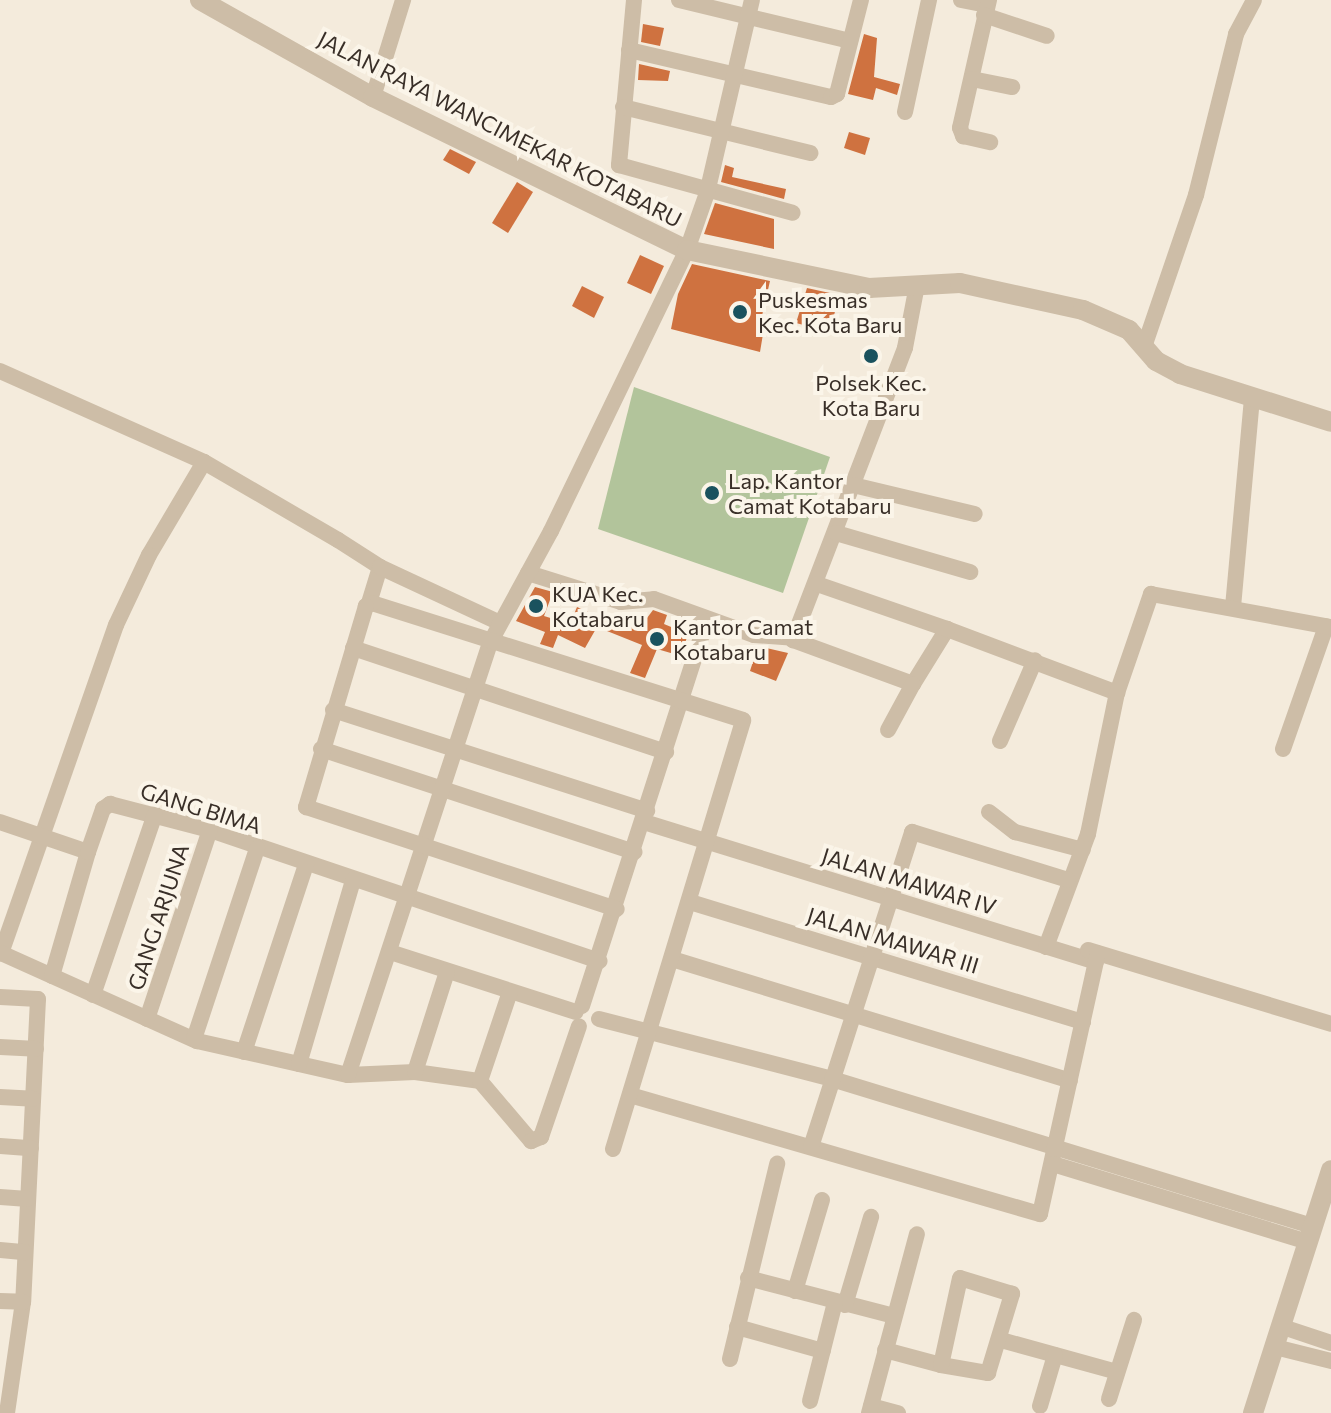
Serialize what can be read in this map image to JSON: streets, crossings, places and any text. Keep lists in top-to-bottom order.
{
  "streets": {
    "street": [
      "JALAN RAYA WANCIMEKAR KOTABARU",
      "GANG BIMA",
      "JALAN MAWAR IV",
      "GANG ARJUNA",
      "JALAN MAWAR III"
    ]
  },
  "crossings": [
    ["GANG BIMA", "GANG ARJUNA"]
  ],
  "places": [
    "Puskesmas Kec. Kota Baru",
    "Polsek Kec. Kota Baru",
    "Lap. Kantor Camat Kotabaru",
    "KUA Kec. Kotabaru",
    "Kantor Camat Kotabaru"
  ]
}
